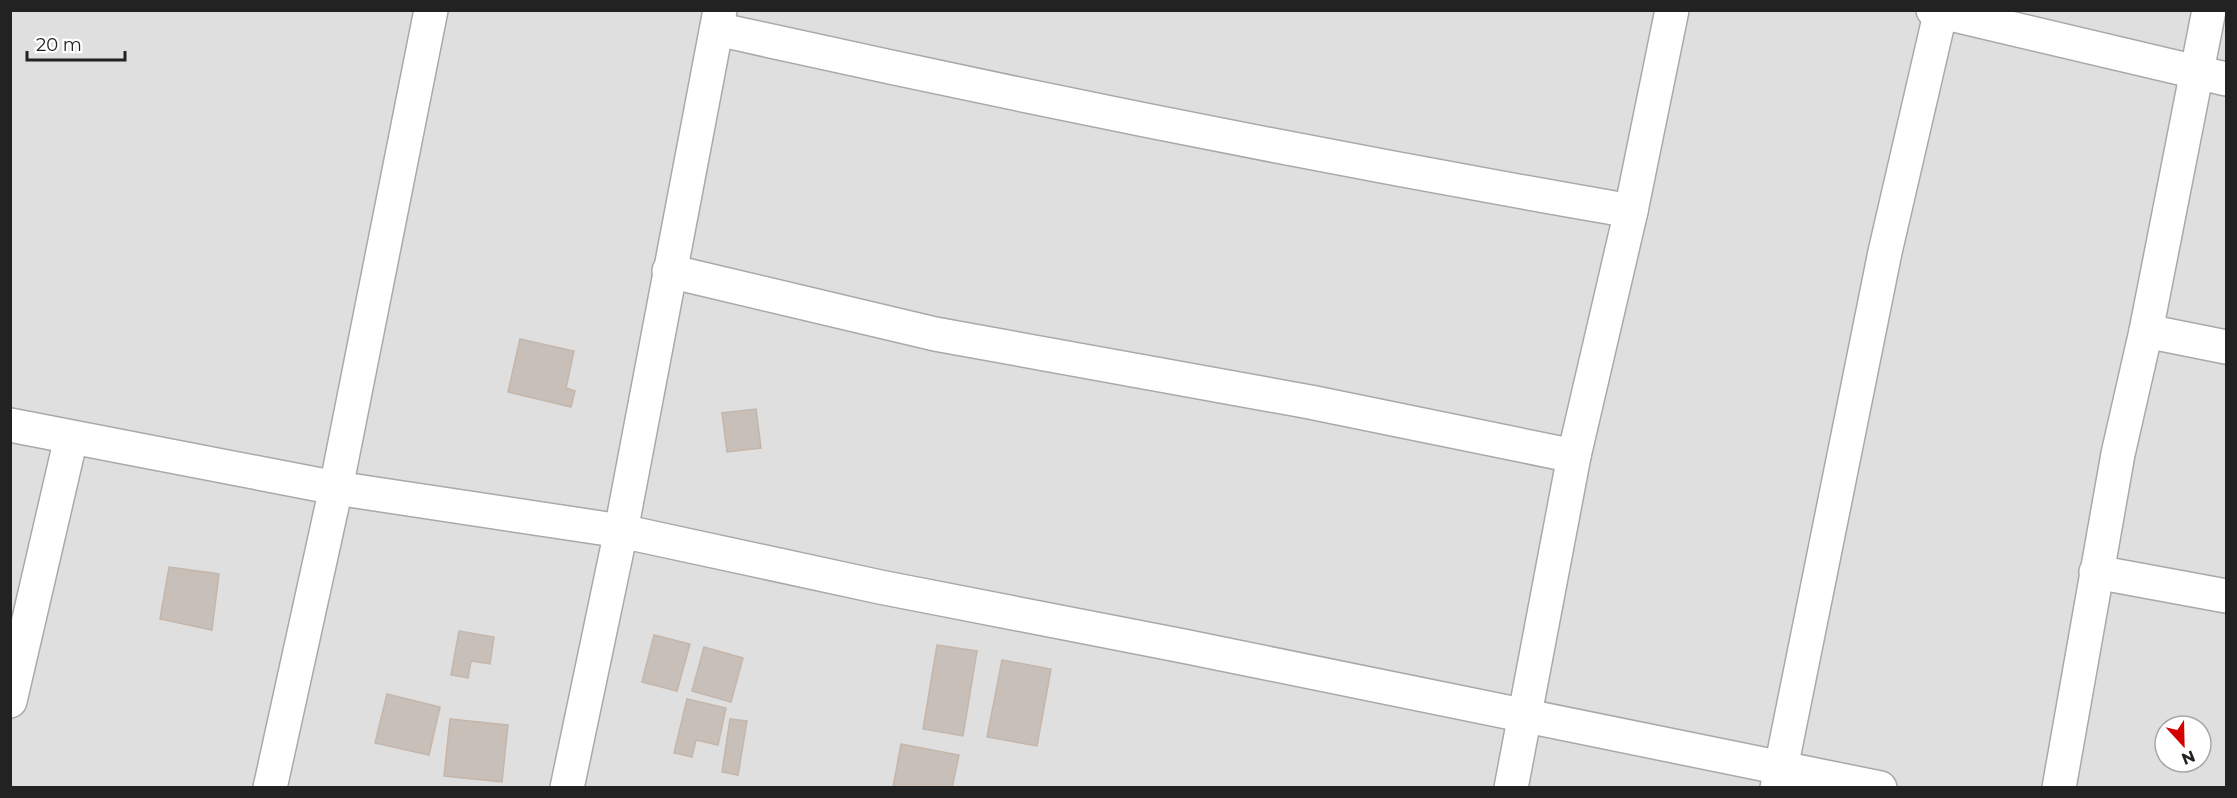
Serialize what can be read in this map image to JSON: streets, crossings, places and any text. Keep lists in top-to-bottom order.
{
  "scale_bar": "20 m",
  "north": "bottom"
}
